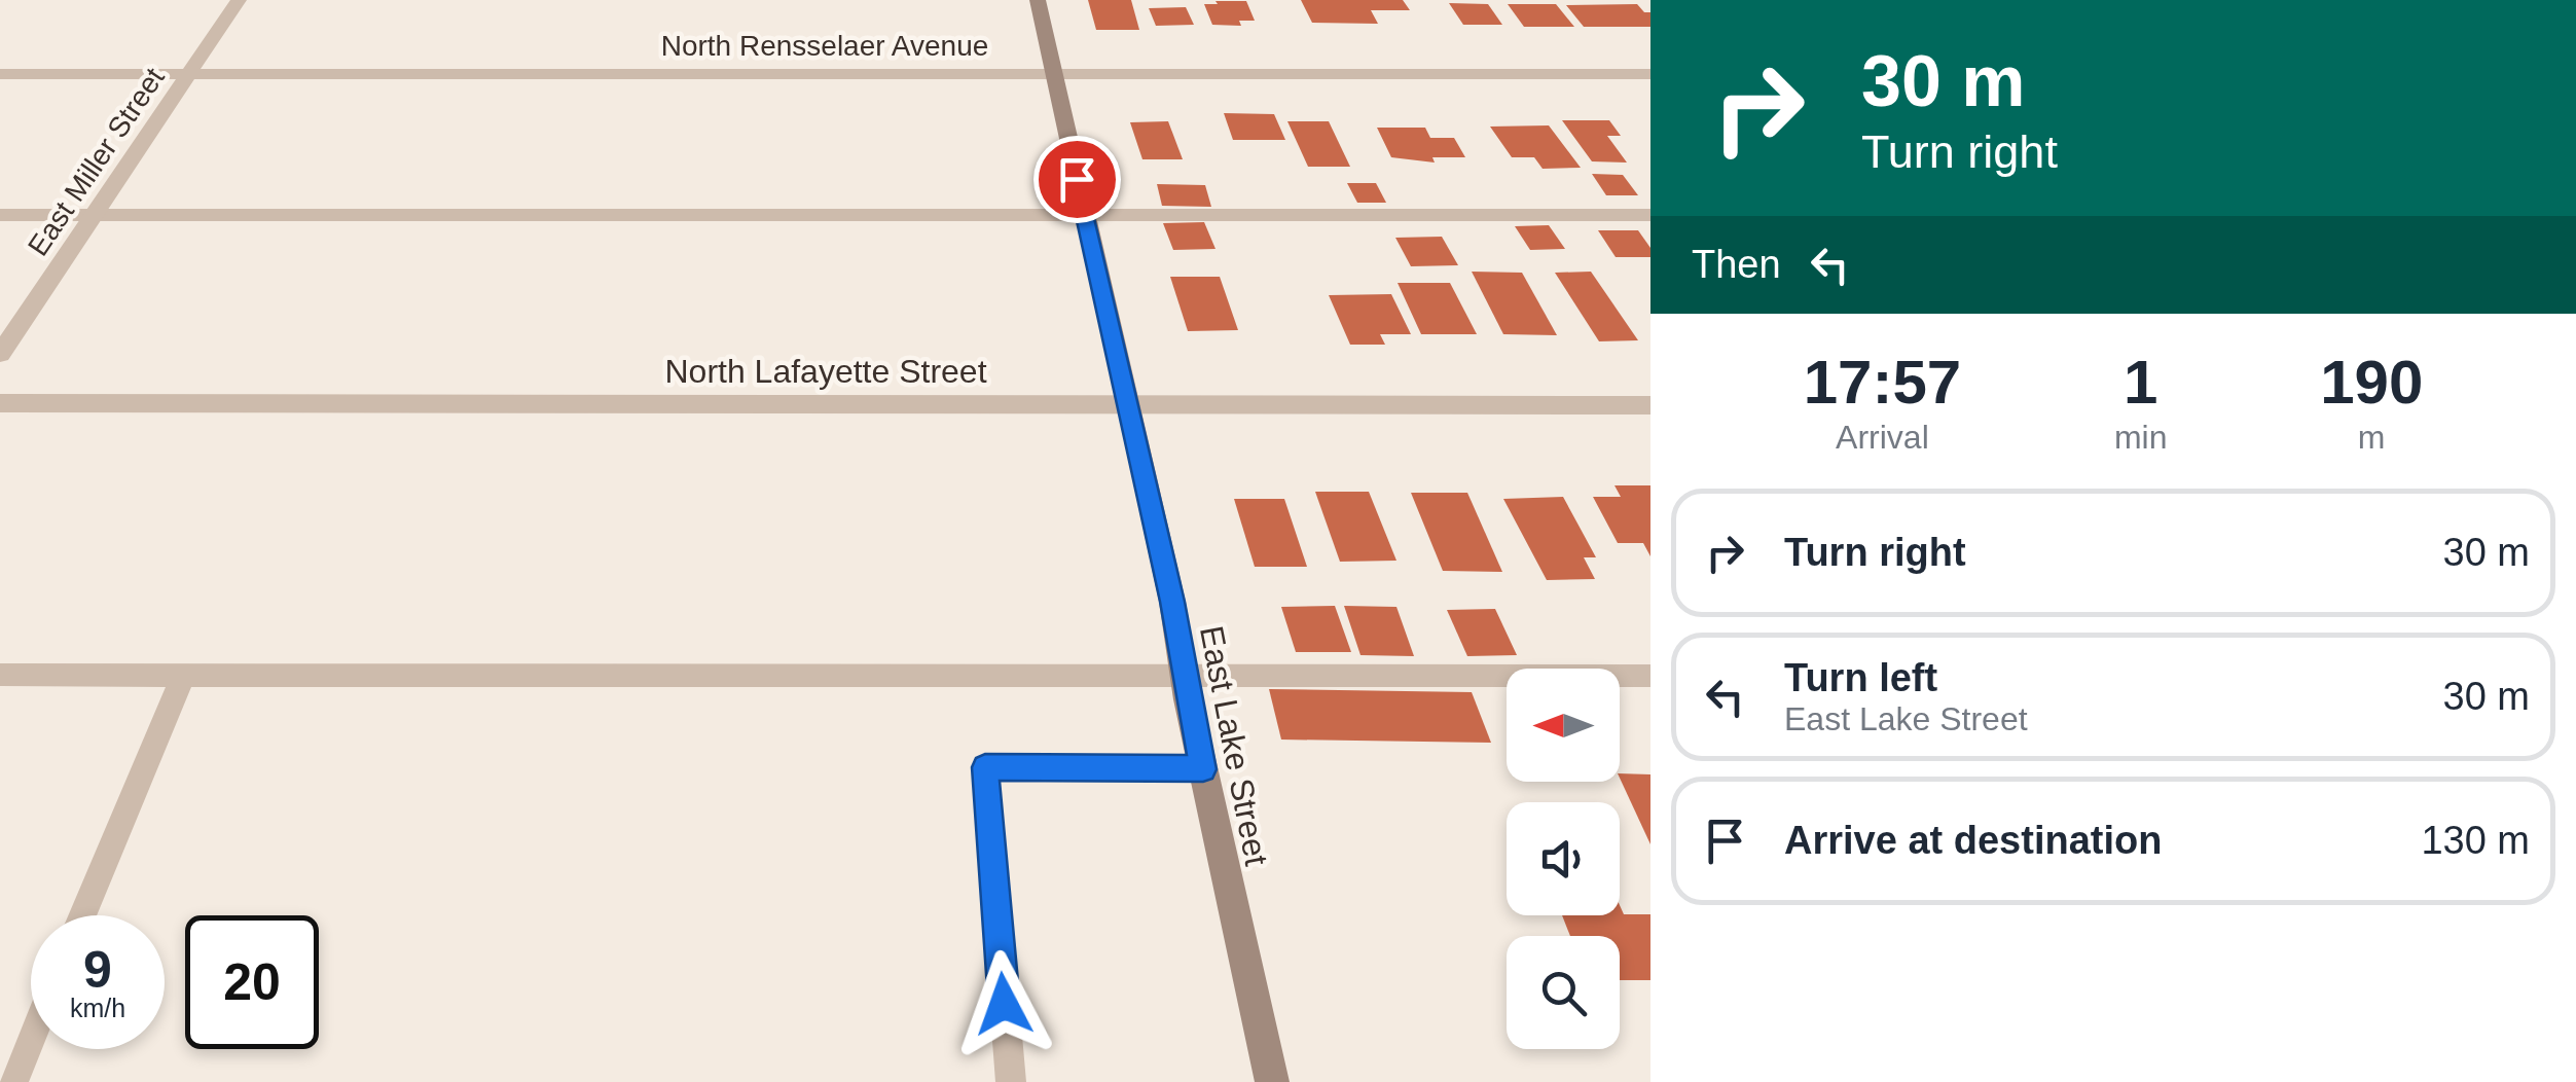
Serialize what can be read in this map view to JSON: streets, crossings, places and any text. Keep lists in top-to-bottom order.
{
  "streets": {
    "street": [
      "North Rensselaer Avenue",
      "East Miller Street",
      "North Lafayette Street",
      "East Lake Street"
    ]
  },
  "crossings": [
    ["North Rensselaer Avenue", "East Miller Street"],
    ["North Rensselaer Avenue", "East Lake Street"],
    ["North Lafayette Street", "East Lake Street"]
  ],
  "north": "left",
  "page": {
    "turn": ["30 m", "Turn right"],
    "then": "Then",
    "eta": [
      "17:57",
      "Arrival",
      "1",
      "min",
      "190",
      "m"
    ],
    "list": [
      {
        "name": "Turn right",
        "value": "30 m"
      },
      {
        "name": "Turn left",
        "note": "East Lake Street",
        "value": "30 m"
      },
      {
        "name": "Arrive at destination",
        "value": "130 m"
      }
    ],
    "speed": "9 km/h",
    "limit": "20"
  }
}
